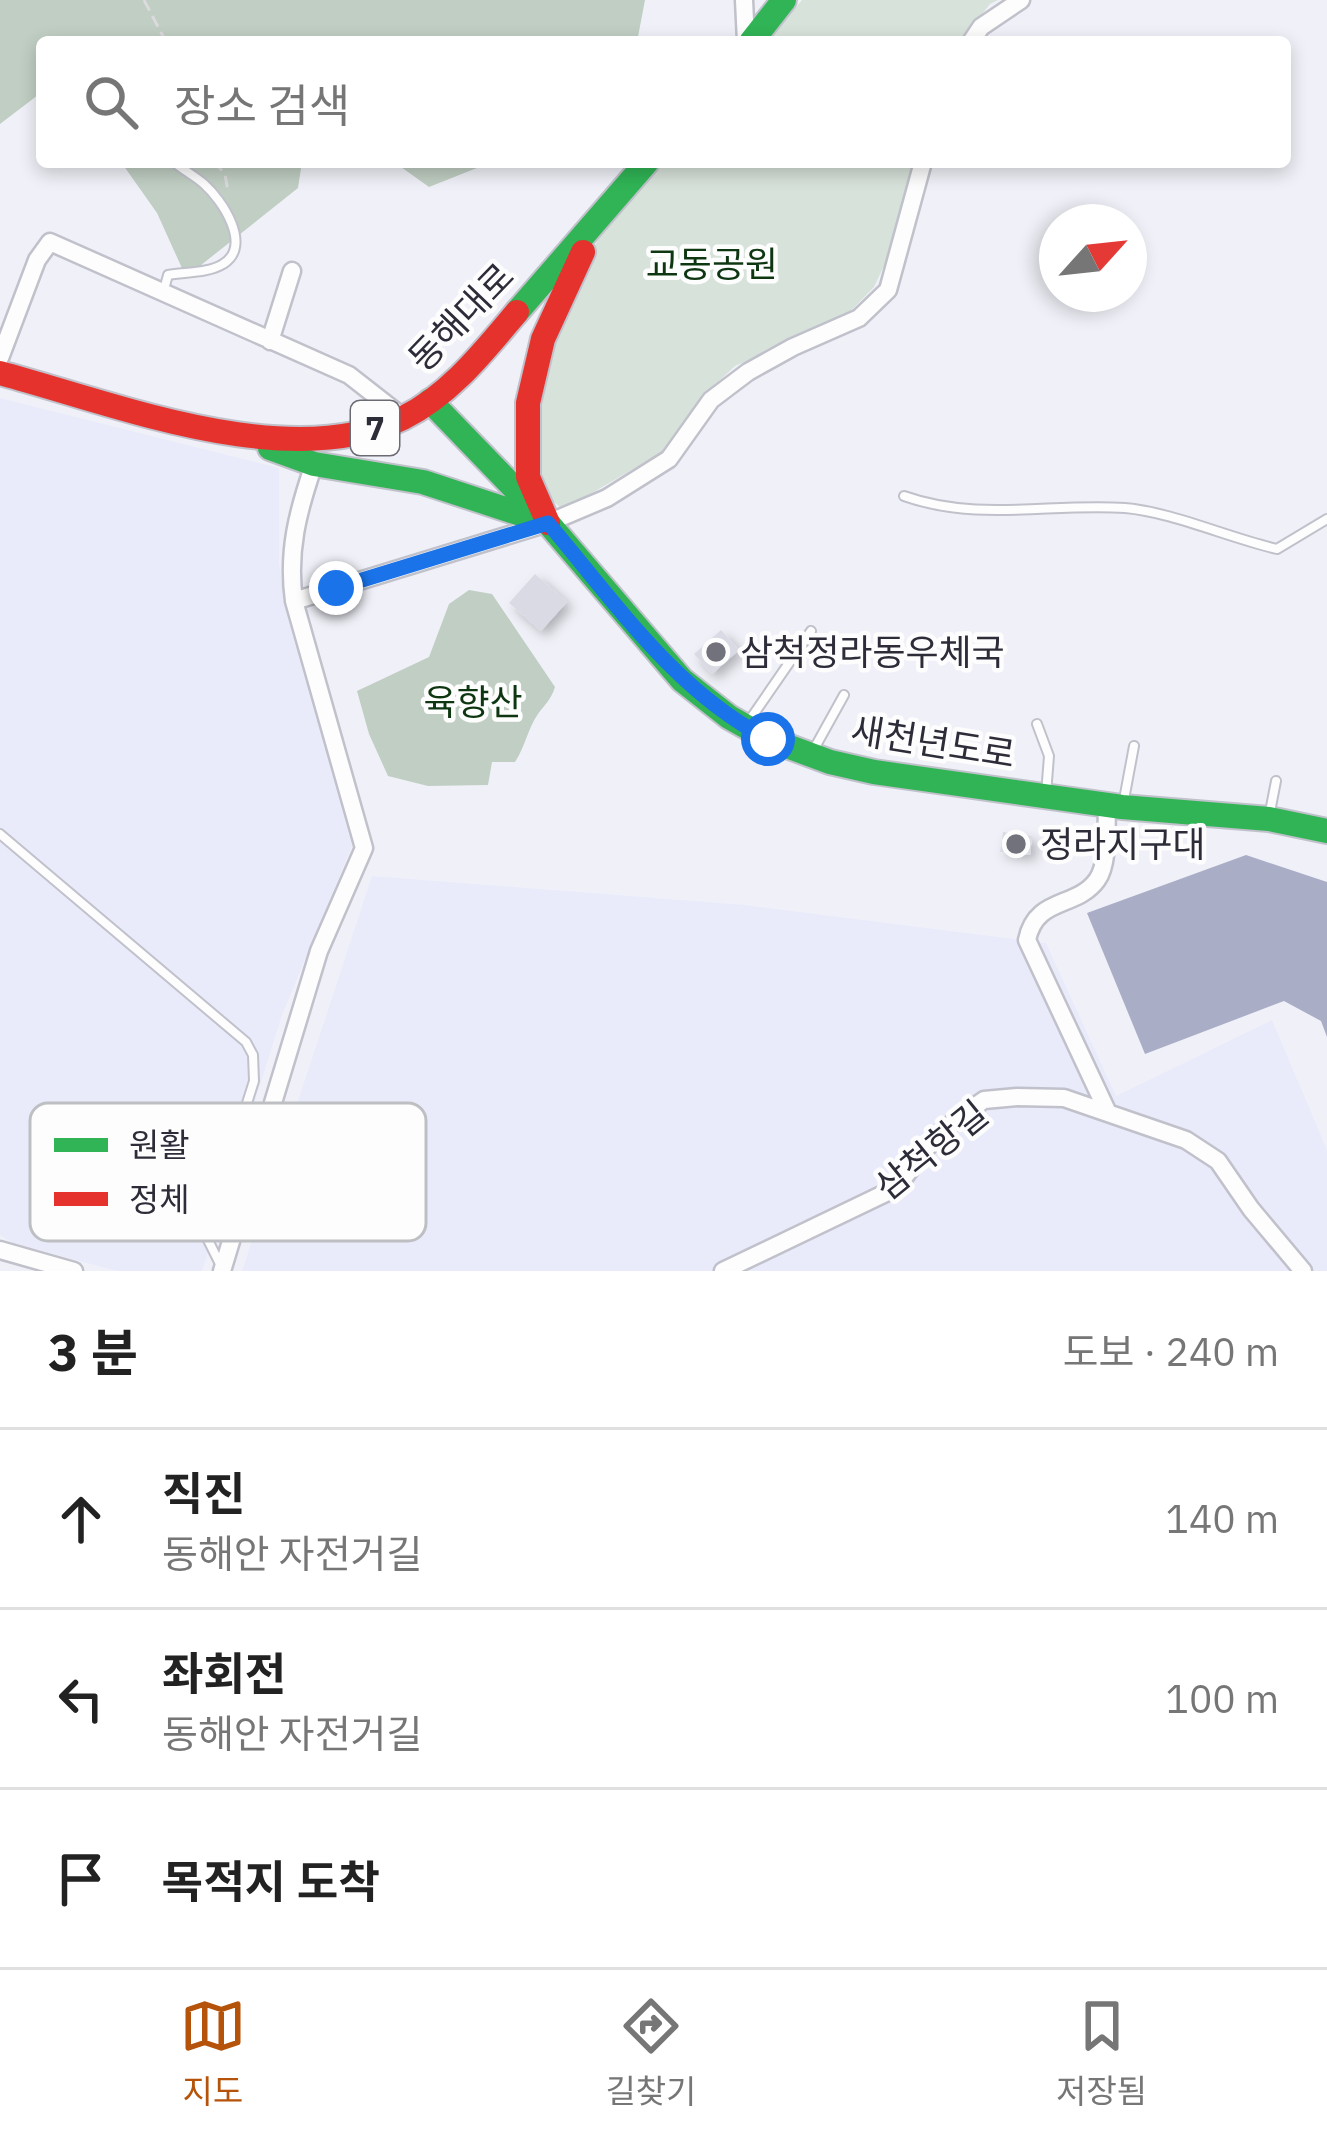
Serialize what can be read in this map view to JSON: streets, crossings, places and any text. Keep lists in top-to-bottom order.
{
  "streets": {
    "main road": ["동해대로", "7", "새천년도로"],
    "street": ["삼척항길"]
  },
  "crossings": [
    ["동해대로", "새천년도로"]
  ],
  "parks": ["교동공원", "육향산"],
  "places": ["삼척정라동우체국", "정라지구대"],
  "legend": ["원활", "정체"],
  "north": "top right",
  "page": {
    "search": "장소 검색",
    "heading": ["3 분", "도보 · 240 m"],
    "list": [
      ["직진", "동해안 자전거길", "140 m"],
      ["좌회전", "동해안 자전거길", "100 m"],
      "목적지 도착"
    ],
    "nav": ["지도", "길찾기", "저장됨"]
  }
}
